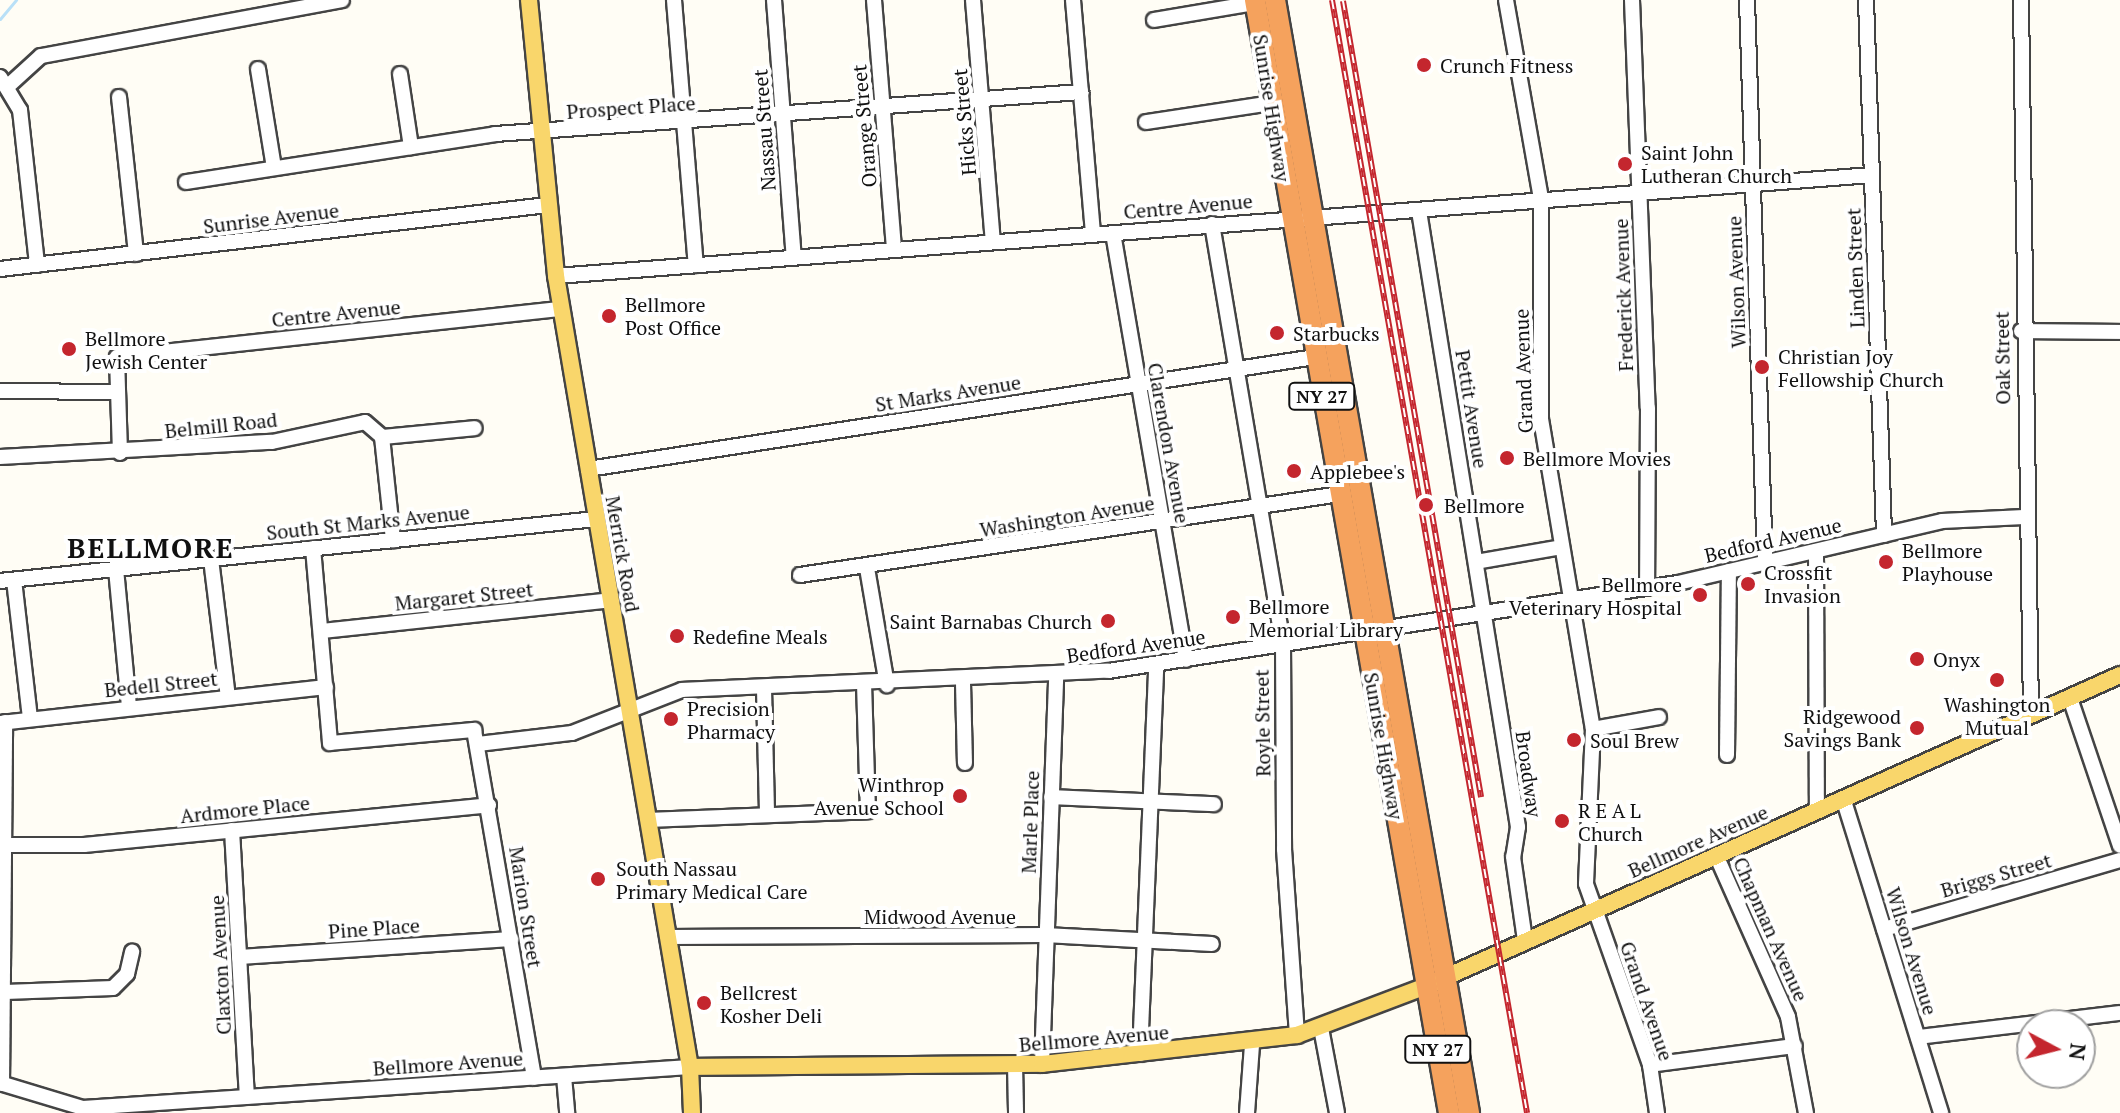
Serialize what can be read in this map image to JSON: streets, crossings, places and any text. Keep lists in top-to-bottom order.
{
  "streets": {
    "highway": ["Sunrise Highway", "NY 27"],
    "main road": ["Merrick Road", "Bellmore Avenue"],
    "street": [
      "Prospect Place",
      "Hicks Street",
      "Orange Street",
      "Nassau Street",
      "Centre Avenue",
      "Sunrise Avenue",
      "Linden Street",
      "Wilson Avenue",
      "Frederick Avenue",
      "Oak Street",
      "Grand Avenue",
      "St Marks Avenue",
      "Pettit Avenue",
      "Belmill Road",
      "Clarendon Avenue",
      "Washington Avenue",
      "South St Marks Avenue",
      "Bedford Avenue",
      "Margaret Street",
      "Bedell Street",
      "Royle Street",
      "Broadway",
      "Ardmore Place",
      "Marle Place",
      "Briggs Street",
      "Marion Street",
      "Midwood Avenue",
      "Pine Place",
      "Chapman Avenue",
      "Claxton Avenue"
    ]
  },
  "crossings": [
    ["Prospect Place", "Hicks Street"],
    ["Prospect Place", "Orange Street"],
    ["Prospect Place", "Nassau Street"],
    ["Prospect Place", "Merrick Road"],
    ["Sunrise Highway", "Centre Avenue"],
    ["Sunrise Highway", "St Marks Avenue"],
    ["Sunrise Highway", "Washington Avenue"],
    ["Sunrise Highway", "Bedford Avenue"],
    ["Sunrise Highway", "Bellmore Avenue"],
    ["Hicks Street", "Centre Avenue"],
    ["Orange Street", "Centre Avenue"],
    ["Nassau Street", "Centre Avenue"],
    ["Centre Avenue", "Linden Street"],
    ["Centre Avenue", "Wilson Avenue"],
    ["Centre Avenue", "Frederick Avenue"],
    ["Centre Avenue", "Grand Avenue"],
    ["Centre Avenue", "Pettit Avenue"],
    ["Centre Avenue", "Clarendon Avenue"],
    ["Centre Avenue", "Merrick Road"],
    ["Centre Avenue", "Royle Street"],
    ["Sunrise Avenue", "Merrick Road"],
    ["Linden Street", "Bedford Avenue"],
    ["Wilson Avenue", "Bedford Avenue"],
    ["Wilson Avenue", "Bellmore Avenue"],
    ["Wilson Avenue", "Briggs Street"],
    ["Frederick Avenue", "Bedford Avenue"],
    ["Oak Street", "Bedford Avenue"],
    ["Oak Street", "Bellmore Avenue"],
    ["Grand Avenue", "Bedford Avenue"],
    ["Grand Avenue", "Bellmore Avenue"],
    ["St Marks Avenue", "Clarendon Avenue"],
    ["St Marks Avenue", "Merrick Road"],
    ["St Marks Avenue", "Royle Street"],
    ["Pettit Avenue", "Bedford Avenue"],
    ["Pettit Avenue", "Broadway"],
    ["Clarendon Avenue", "Washington Avenue"],
    ["Clarendon Avenue", "Bedford Avenue"],
    ["Washington Avenue", "Royle Street"],
    ["South St Marks Avenue", "Merrick Road"],
    ["Bedford Avenue", "Merrick Road"],
    ["Bedford Avenue", "Royle Street"],
    ["Bedford Avenue", "Broadway"],
    ["Bedford Avenue", "Marle Place"],
    ["Bedford Avenue", "Marion Street"],
    ["Merrick Road", "Margaret Street"],
    ["Merrick Road", "Bellmore Avenue"],
    ["Merrick Road", "Midwood Avenue"],
    ["Royle Street", "Bellmore Avenue"],
    ["Broadway", "Bellmore Avenue"],
    ["Ardmore Place", "Marion Street"],
    ["Ardmore Place", "Claxton Avenue"],
    ["Marle Place", "Bellmore Avenue"],
    ["Marle Place", "Midwood Avenue"],
    ["Bellmore Avenue", "Marion Street"],
    ["Bellmore Avenue", "Chapman Avenue"],
    ["Bellmore Avenue", "Claxton Avenue"],
    ["Marion Street", "Pine Place"],
    ["Pine Place", "Claxton Avenue"]
  ],
  "districts": ["BELLMORE"],
  "places": [
    "Crunch Fitness",
    "Saint John Lutheran Church",
    "Bellmore Post Office",
    "Starbucks",
    "Bellmore Jewish Center",
    "Christian Joy Fellowship Church",
    "Bellmore Movies",
    "Applebee's",
    "Bellmore",
    "Bellmore Playhouse",
    "Crossfit Invasion",
    "Bellmore Veterinary Hospital",
    "Bellmore Memorial Library",
    "Saint Barnabas Church",
    "Redefine Meals",
    "Onyx",
    "Washington Mutual",
    "Precision Pharmacy",
    "Ridgewood Savings Bank",
    "Soul Brew",
    "Winthrop Avenue School",
    "R E A L Church",
    "South Nassau Primary Medical Care",
    "Bellcrest Kosher Deli"
  ],
  "north": "right"
}
